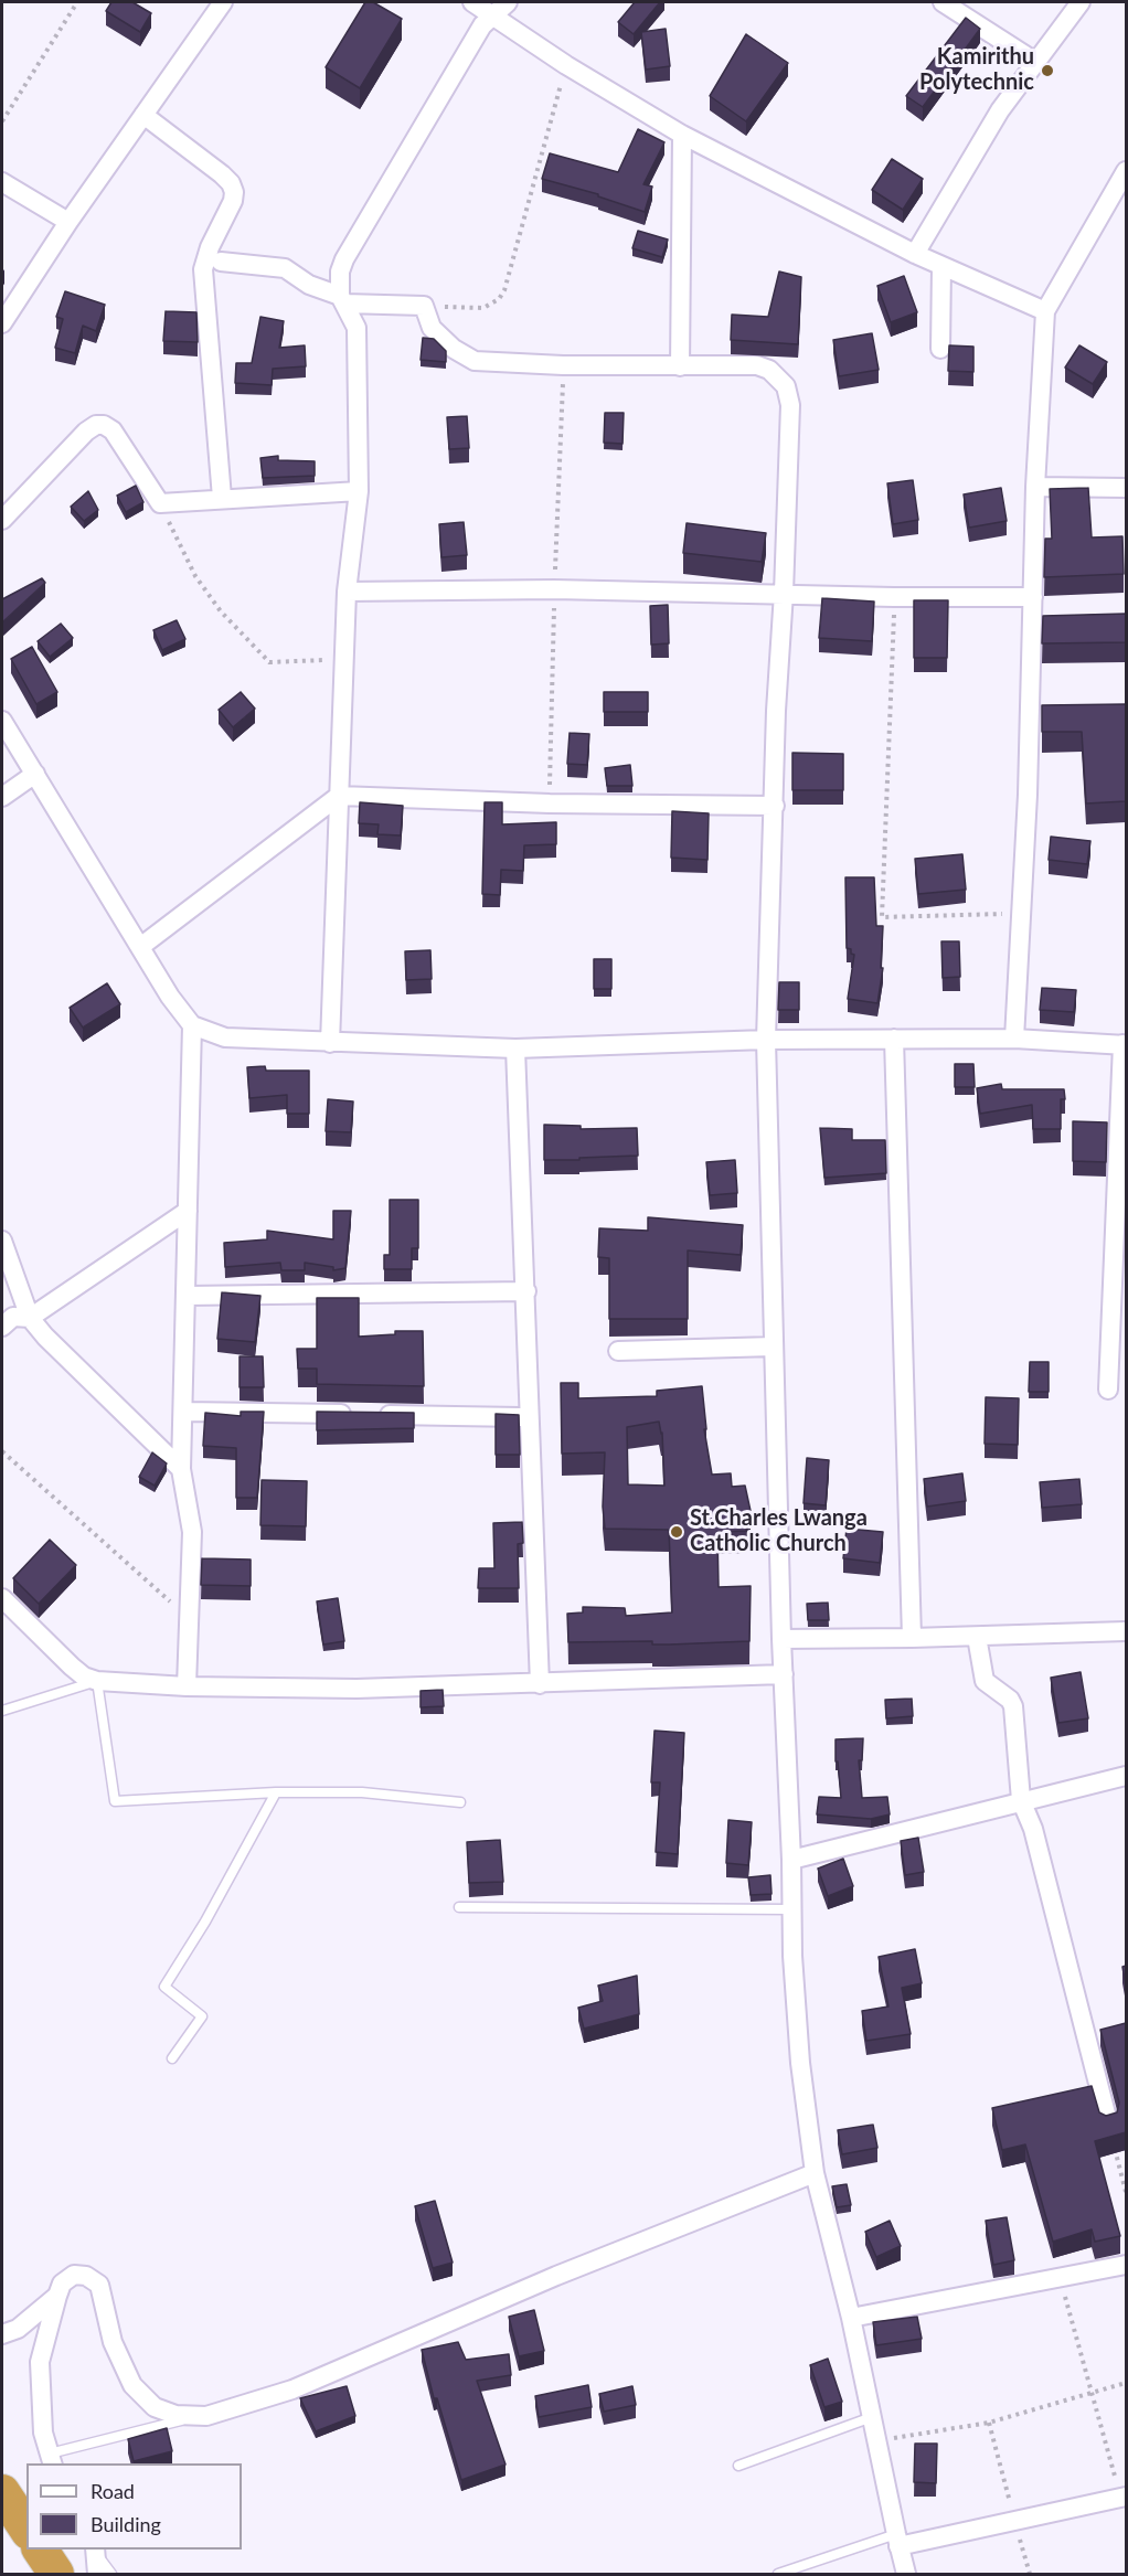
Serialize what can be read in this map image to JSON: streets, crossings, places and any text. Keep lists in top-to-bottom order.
{
  "places": ["Kamirithu Polytechnic", "St.Charles Lwanga Catholic Church"],
  "legend": ["Road", "Building"]
}
